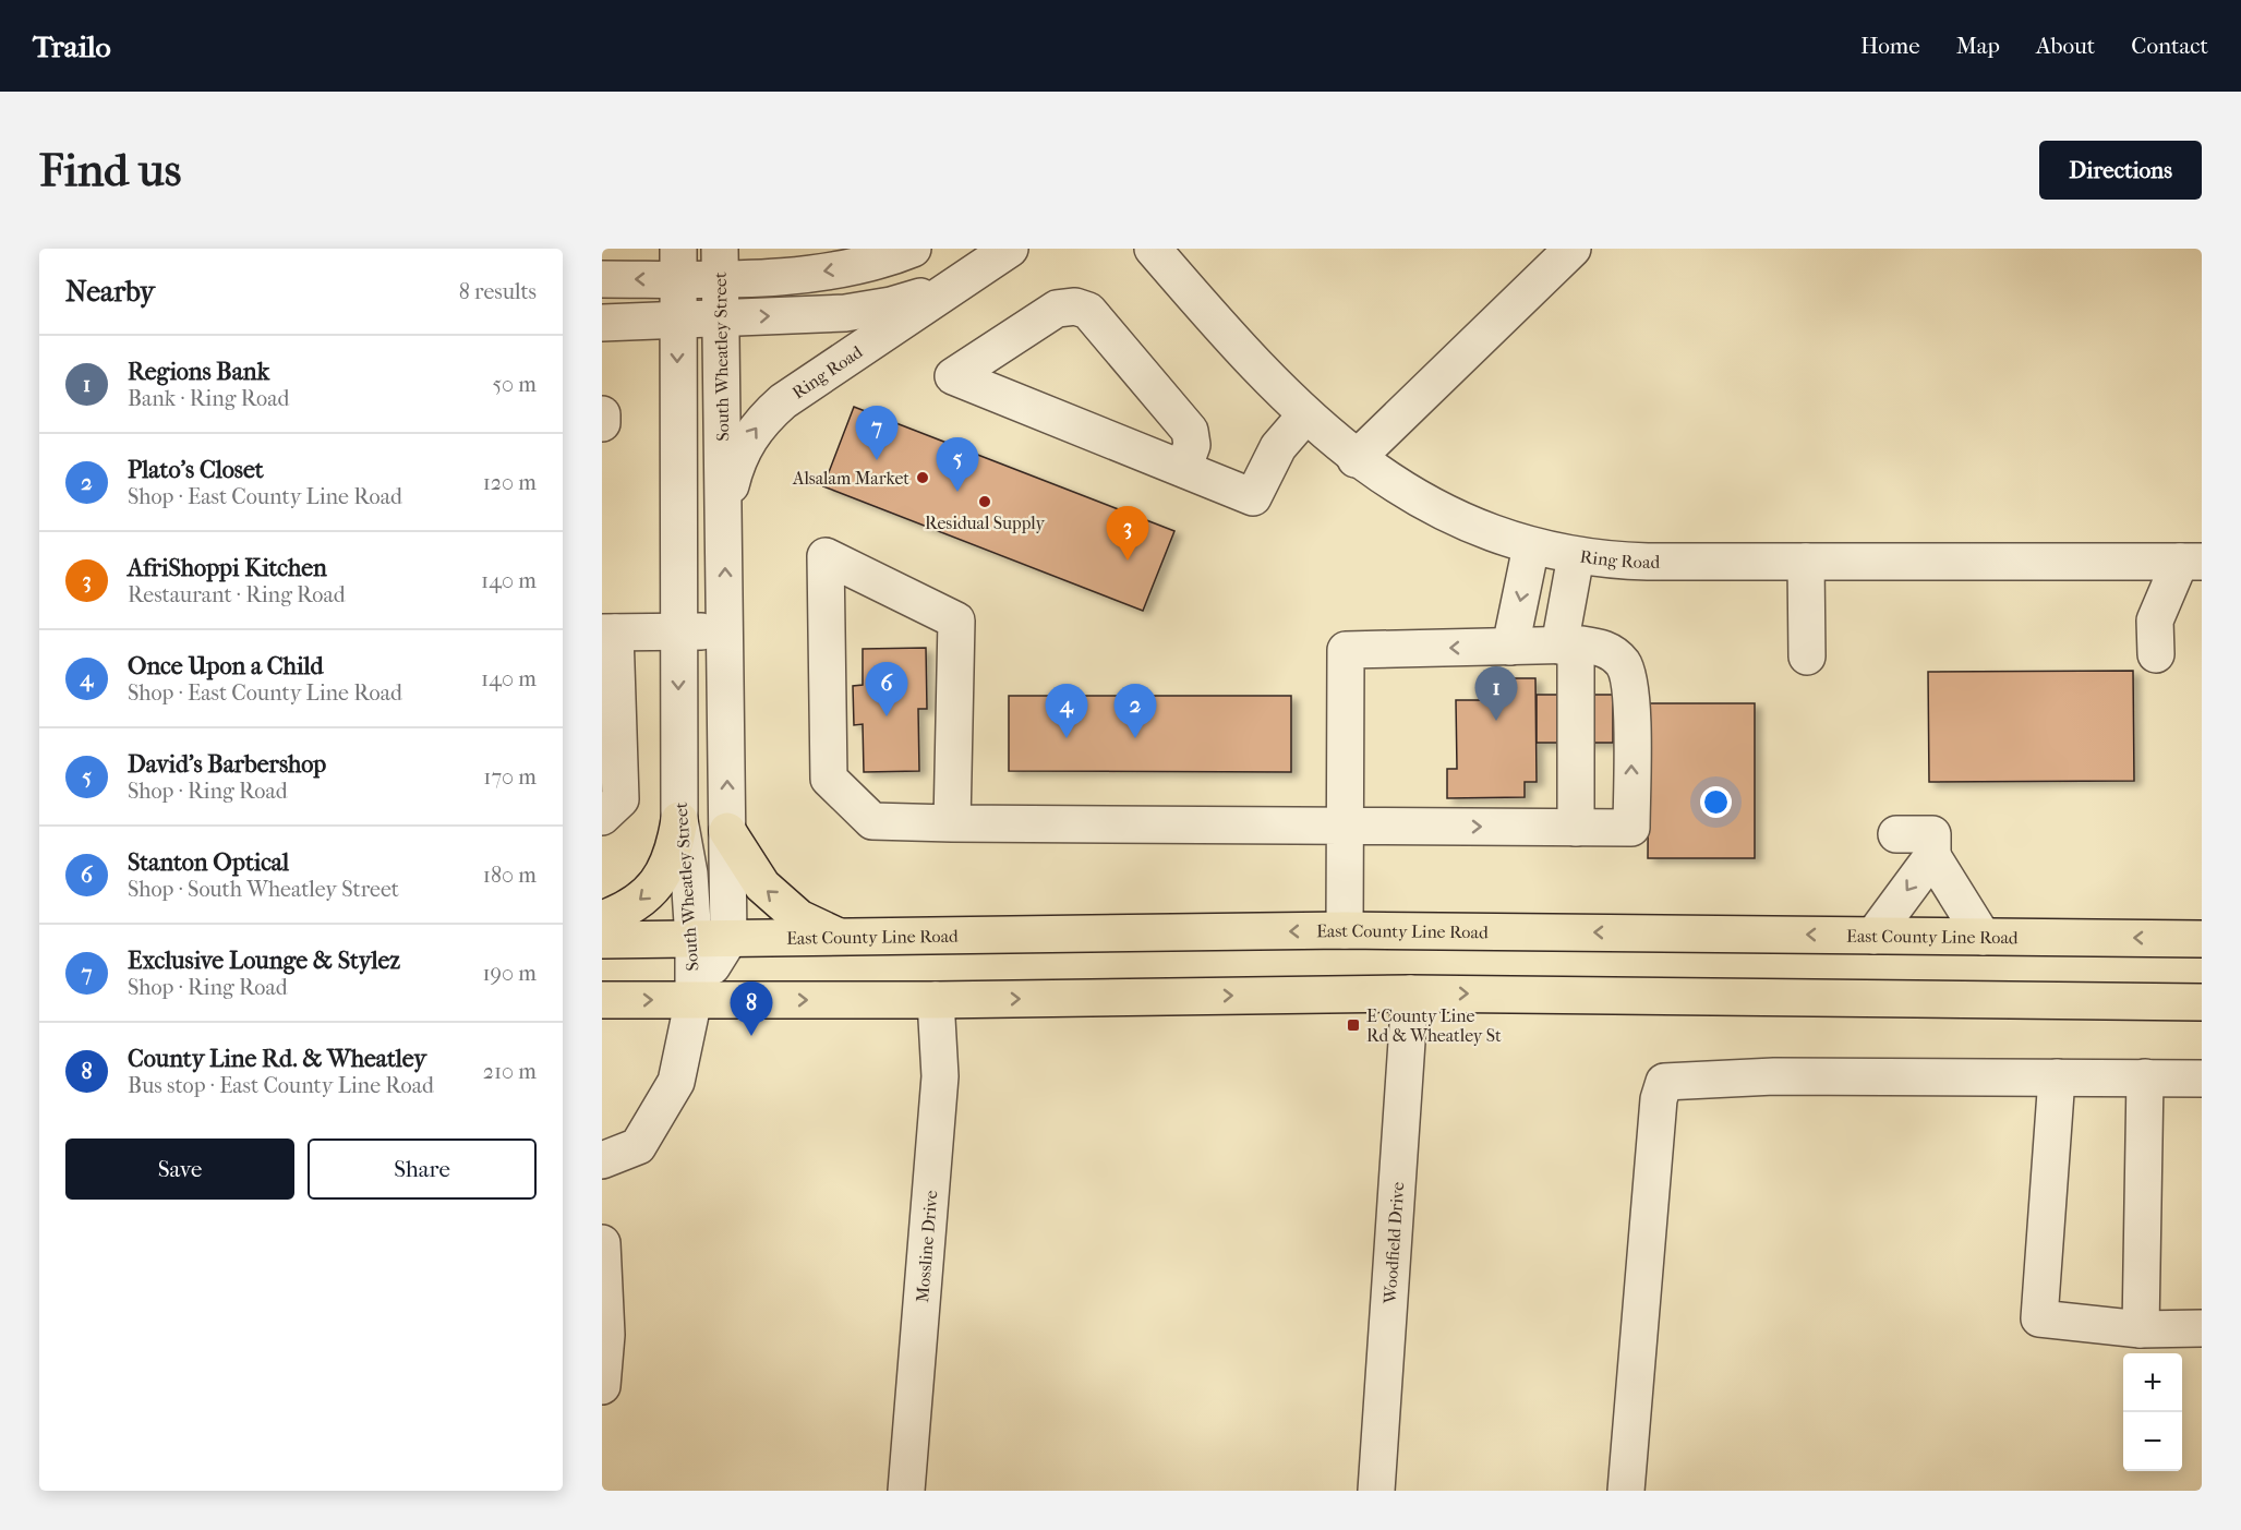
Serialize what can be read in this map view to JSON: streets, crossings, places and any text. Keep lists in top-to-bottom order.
{
  "streets": {
    "main road": ["East County Line Road"],
    "street": [
      "South Wheatley Street",
      "Ring Road",
      "Woodfield Drive",
      "Mossline Drive"
    ]
  },
  "crossings": [
    ["South Wheatley Street", "Ring Road"],
    ["South Wheatley Street", "East County Line Road"]
  ],
  "places": {
    "other": ["Alsalam Market", "Residual Supply"],
    "transit": ["E County Line Rd & Wheatley St"]
  },
  "page": {
    "header": "Trailo",
    "nav": [
      "Home",
      "Map",
      "About",
      "Contact"
    ],
    "buttons": [
      "Directions",
      ["Save", "Share"]
    ],
    "title": "Find us",
    "heading": ["Nearby", "8 results"],
    "list": [
      {
        "mark": "1",
        "name": "Regions Bank",
        "note": "Bank · Ring Road",
        "value": "50 m"
      },
      {
        "mark": "2",
        "name": "Plato's Closet",
        "note": "Shop · East County Line Road",
        "value": "120 m"
      },
      {
        "mark": "3",
        "name": "AfriShoppi Kitchen",
        "note": "Restaurant · Ring Road",
        "value": "140 m"
      },
      {
        "mark": "4",
        "name": "Once Upon a Child",
        "note": "Shop · East County Line Road",
        "value": "140 m"
      },
      {
        "mark": "5",
        "name": "David’s Barbershop",
        "note": "Shop · Ring Road",
        "value": "170 m"
      },
      {
        "mark": "6",
        "name": "Stanton Optical",
        "note": "Shop · South Wheatley Street",
        "value": "180 m"
      },
      {
        "mark": "7",
        "name": "Exclusive Lounge & Stylez",
        "note": "Shop · Ring Road",
        "value": "190 m"
      },
      {
        "mark": "8",
        "name": "County Line Rd. & Wheatley",
        "note": "Bus stop · East County Line Road",
        "value": "210 m"
      }
    ],
    "pins": [
      "7",
      "5",
      "3",
      "6",
      "1",
      "2",
      "4",
      "8"
    ],
    "map_buttons": ["+", "−"]
  }
}
